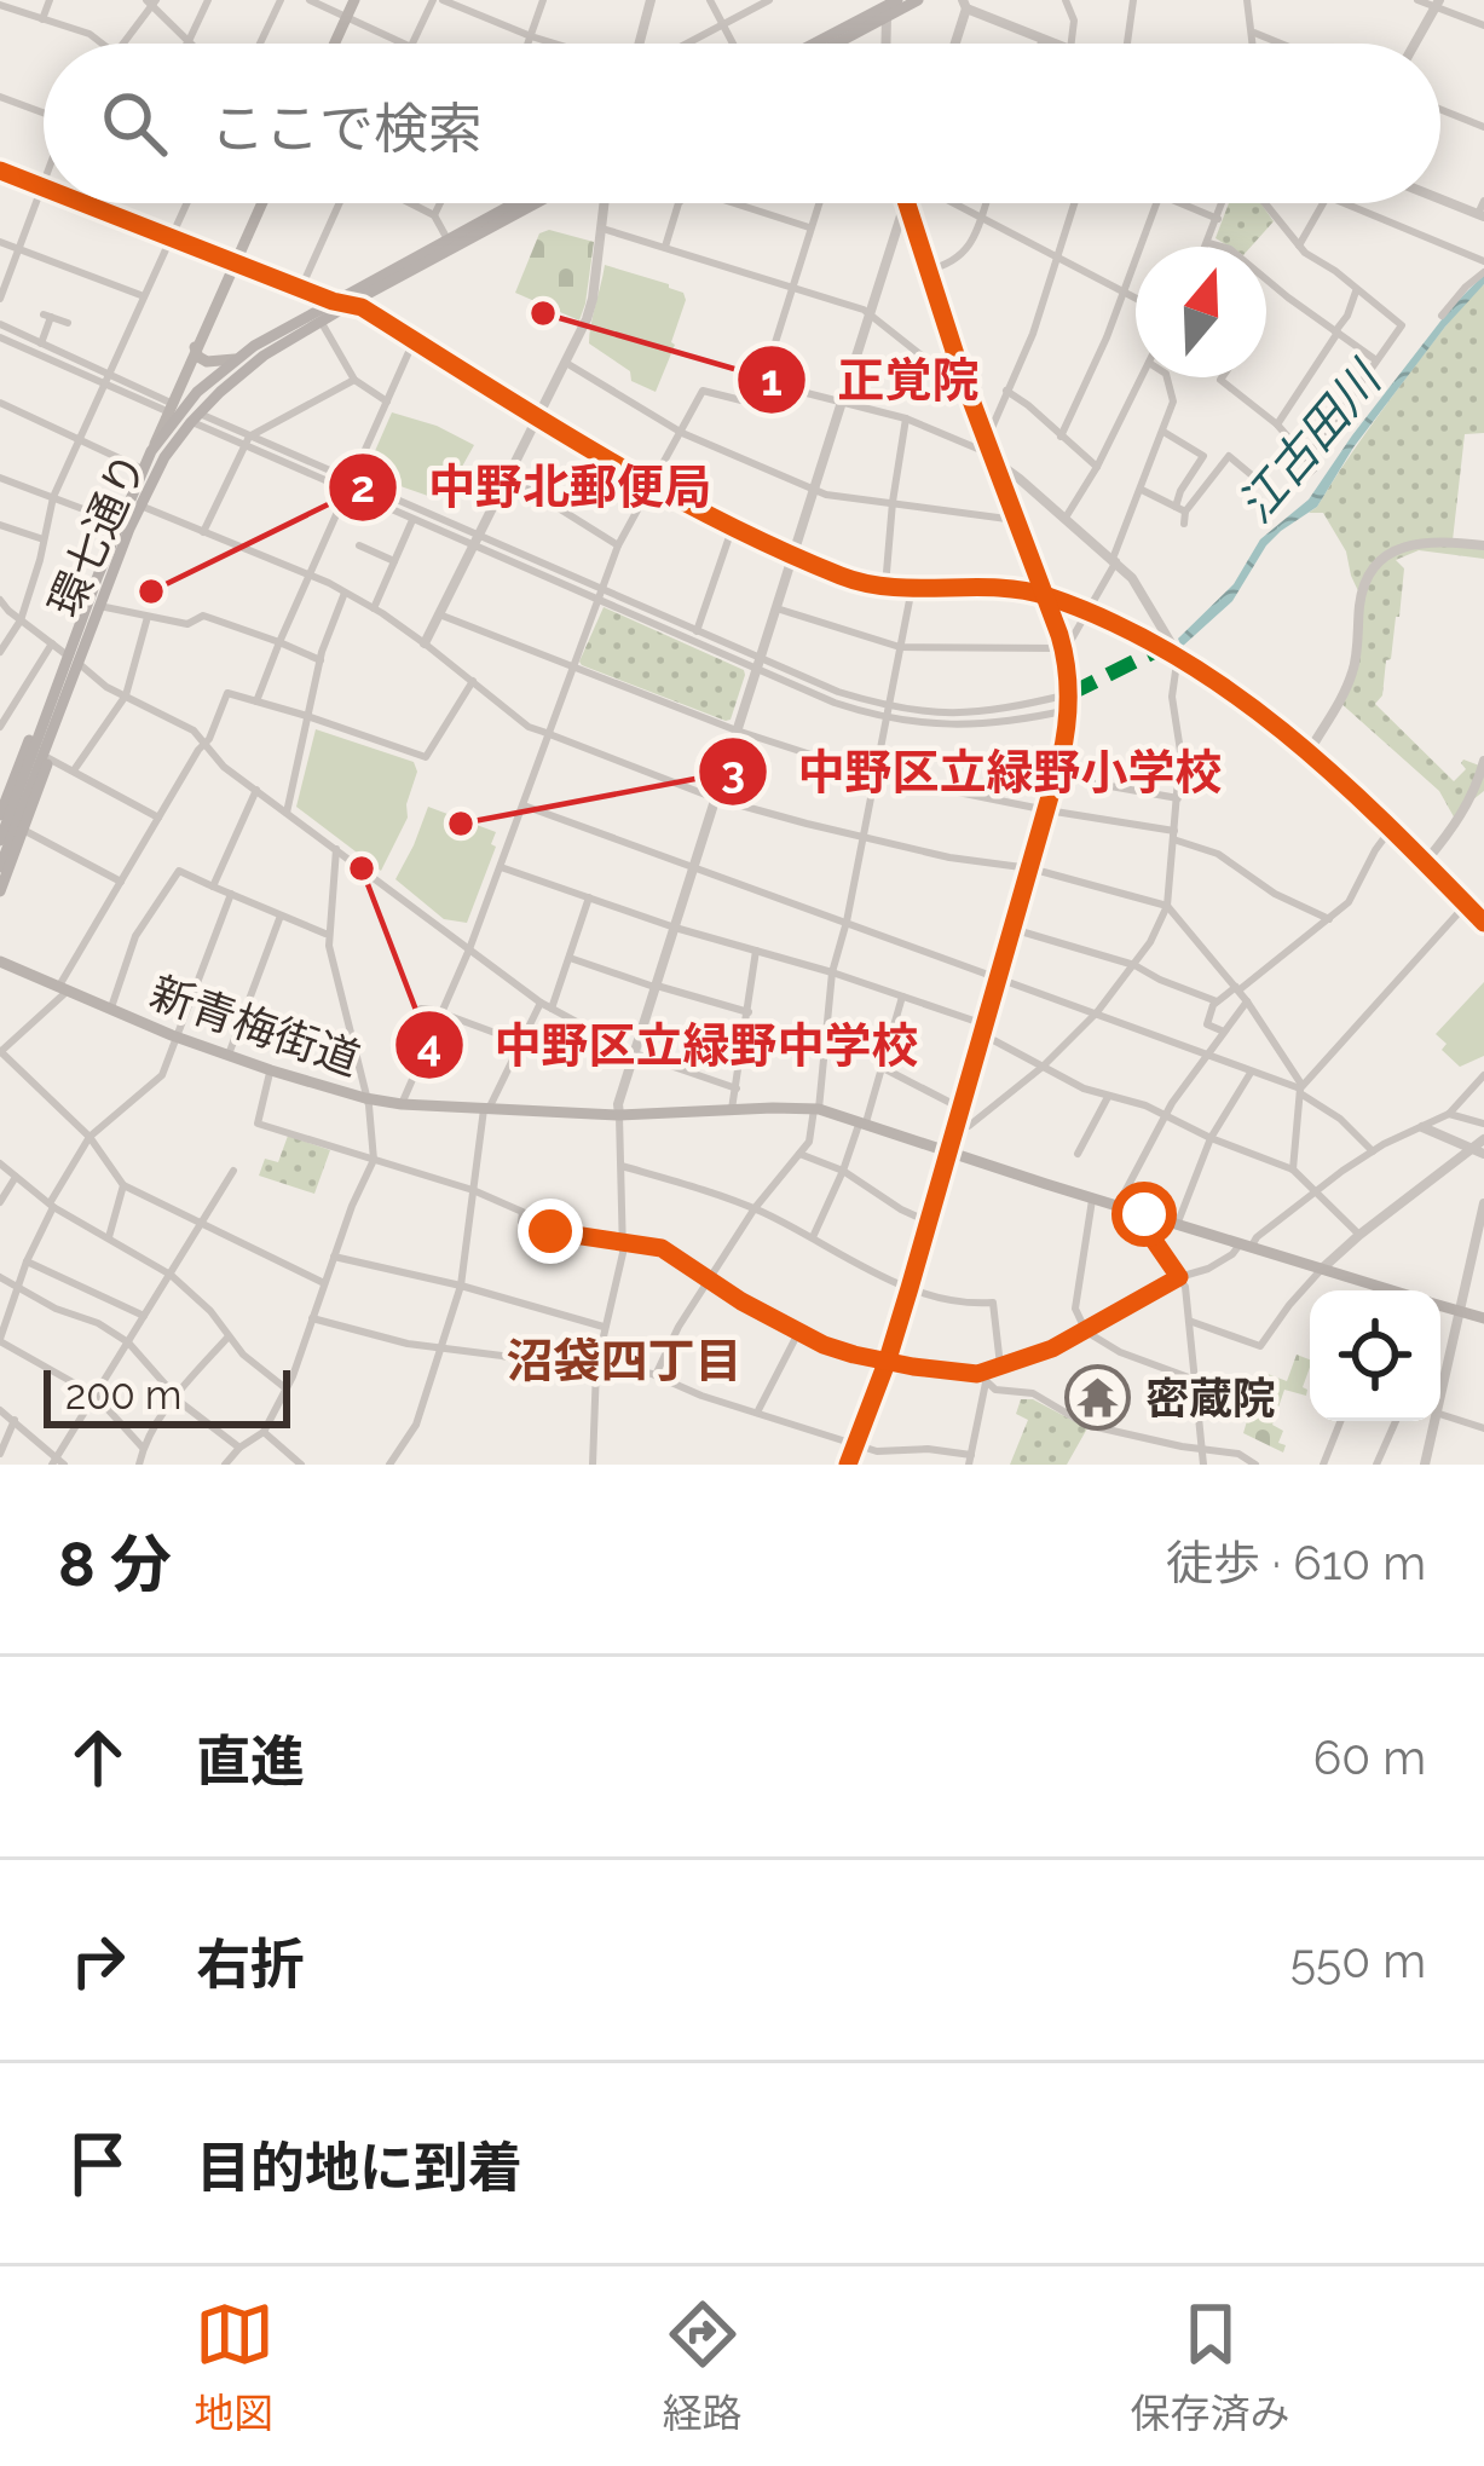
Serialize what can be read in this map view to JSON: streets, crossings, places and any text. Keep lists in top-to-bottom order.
{
  "streets": {
    "main road": ["環七通り", "新青梅街道"]
  },
  "districts": ["沼袋四丁目"],
  "water": ["江古田川"],
  "places": {
    "other": [
      "正覚院",
      "中野北郵便局",
      "中野区立緑野小学校",
      "中野区立緑野中学校"
    ],
    "temple": ["密蔵院"]
  },
  "scale_bar": "200 m",
  "north": "top",
  "page": {
    "search": "ここで検索",
    "scale": "200 m",
    "heading": ["8 分", "徒歩 · 610 m"],
    "list": [
      ["直進", "60 m"],
      ["右折", "550 m"],
      "目的地に到着"
    ],
    "nav": ["地図", "経路", "保存済み"]
  }
}
